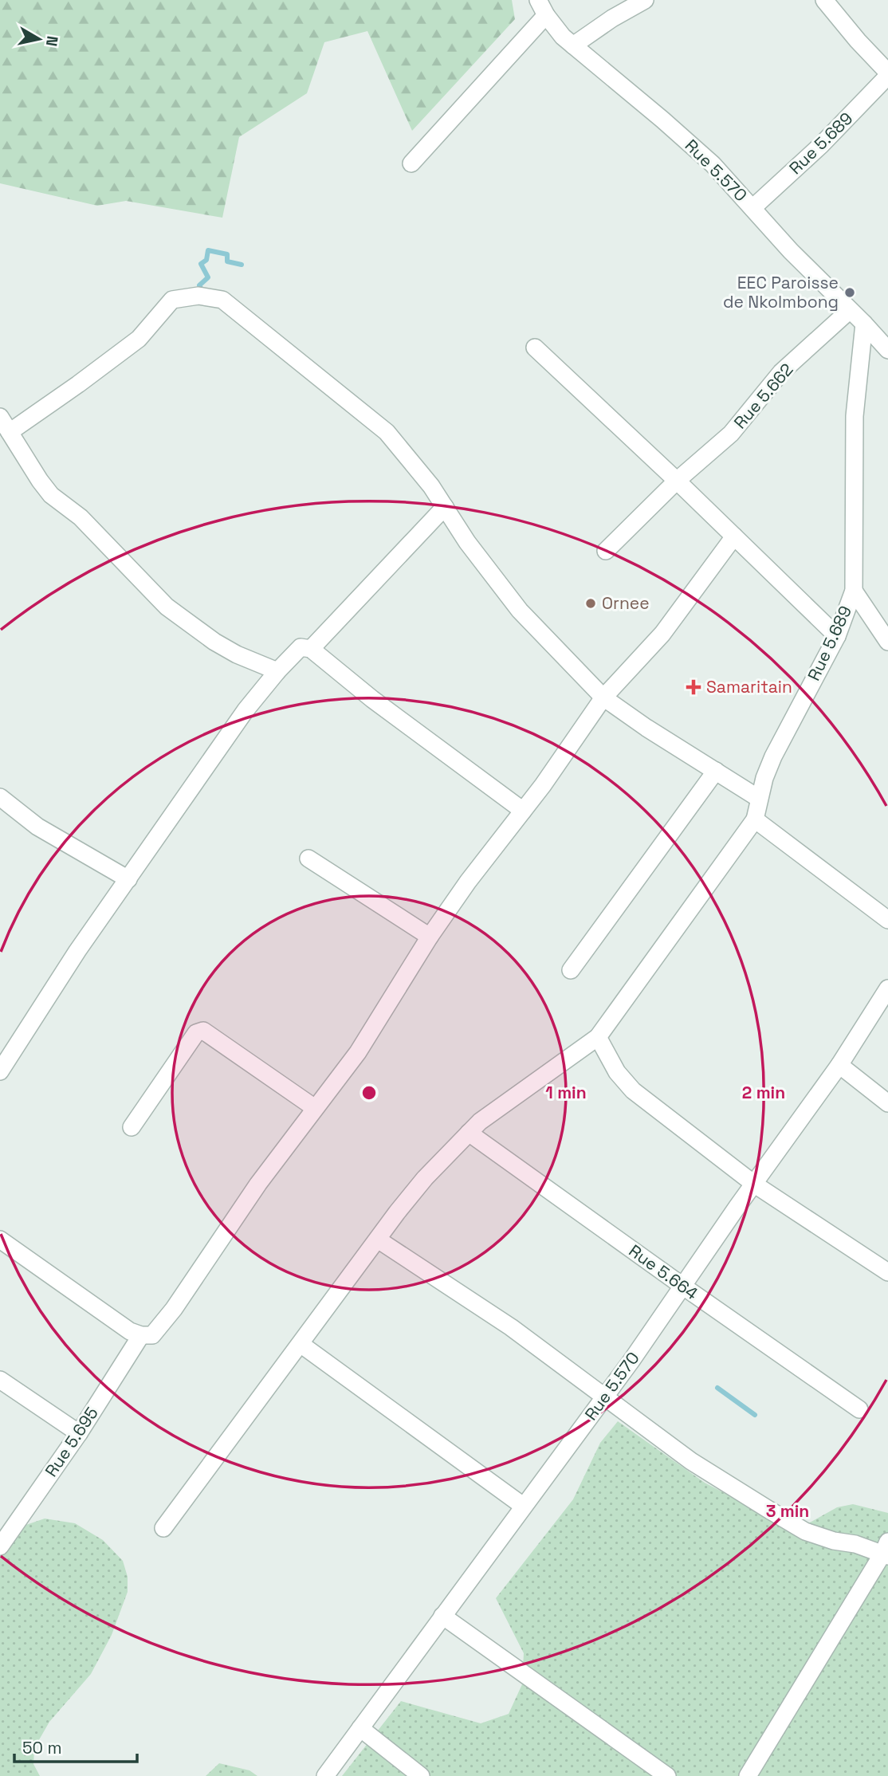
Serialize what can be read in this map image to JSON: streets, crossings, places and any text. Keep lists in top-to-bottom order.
{
  "streets": {
    "street": [
      "Rue 5.689",
      "Rue 5.570",
      "Rue 5.662",
      "Rue 5.664",
      "Rue 5.695"
    ]
  },
  "crossings": [
    ["Rue 5.689", "Rue 5.570"],
    ["Rue 5.570", "Rue 5.662"],
    ["Rue 5.570", "Rue 5.664"]
  ],
  "places": {
    "other": ["EEC Paroisse de Nkolmbong", "Ornee"],
    "health": ["Samaritain"]
  },
  "scale_bar": "50 m",
  "north": "right",
  "rings": ["1 min", "2 min", "3 min"]
}
